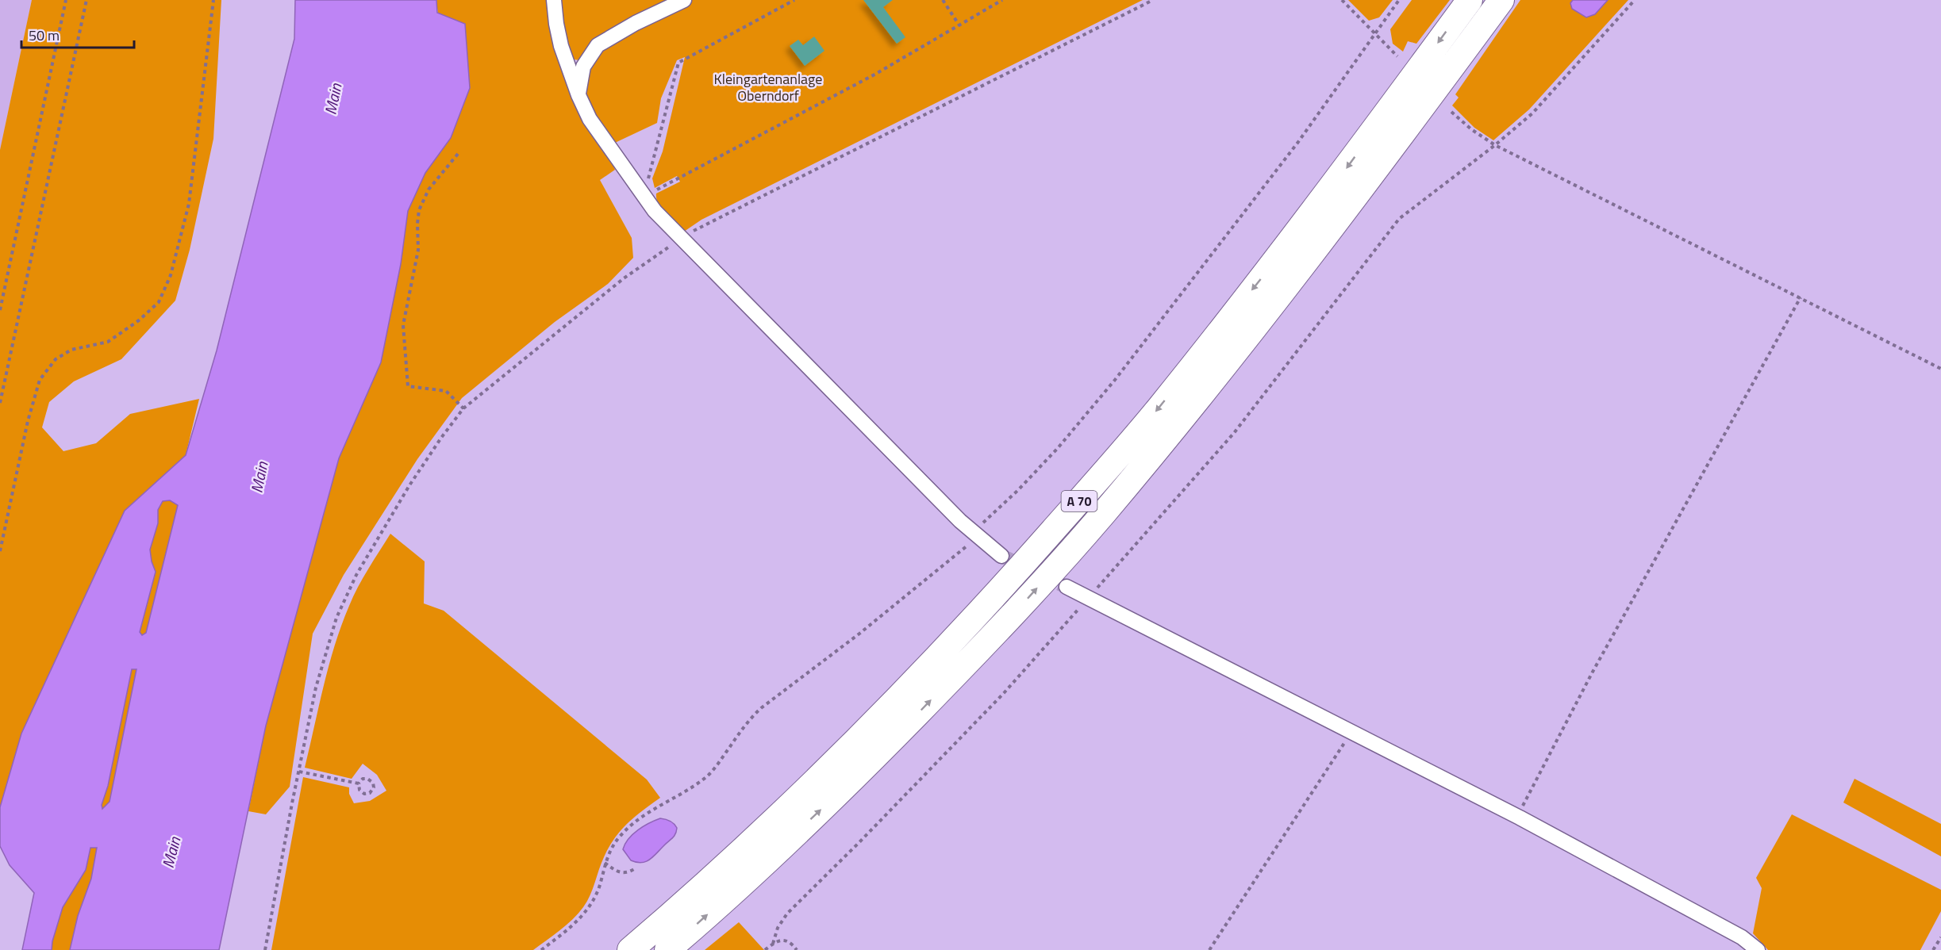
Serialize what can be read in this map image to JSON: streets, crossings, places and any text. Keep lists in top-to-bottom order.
{
  "streets": {
    "highway": ["A 70"]
  },
  "water": ["Main"],
  "parks": ["Kleingartenanlage Oberndorf"],
  "scale_bar": "50 m"
}
